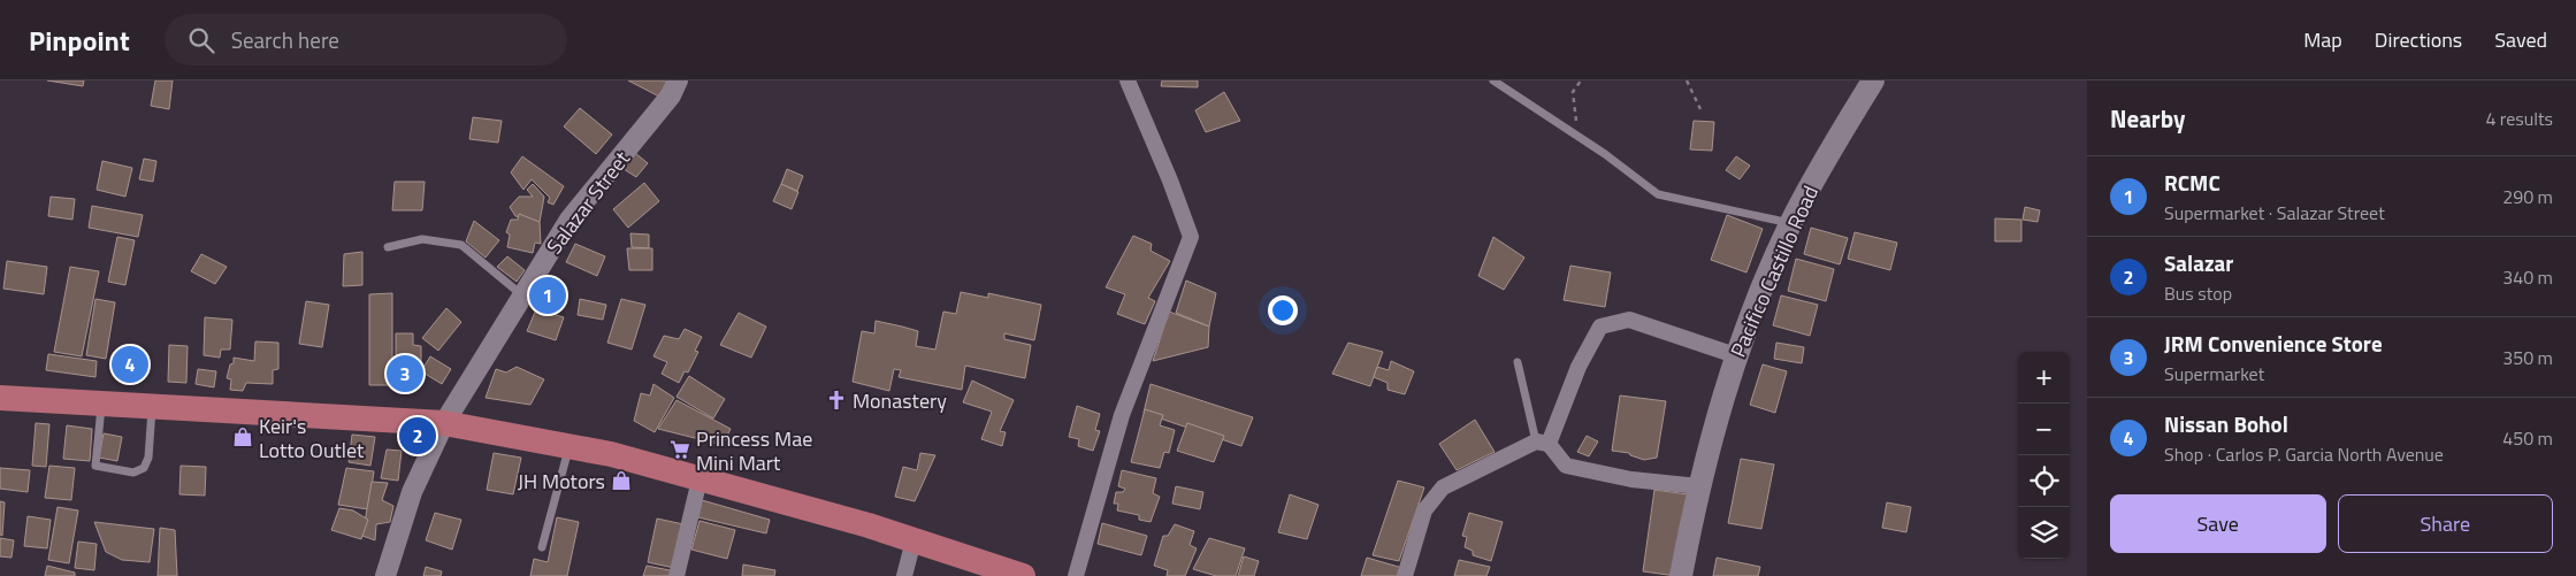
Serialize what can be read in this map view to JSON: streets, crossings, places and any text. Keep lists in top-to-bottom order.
{
  "streets": {
    "main road": ["Pacifico Castillo Road"],
    "street": ["Salazar Street"]
  },
  "places": {
    "church": ["Monastery"],
    "shop": ["Keir's Lotto Outlet", "JH Motors"],
    "supermarket": ["Princess Mae Mini Mart"]
  },
  "page": {
    "header": "Pinpoint",
    "search": "Search here",
    "nav": ["Map", "Directions", "Saved"],
    "heading": ["Nearby", "4 results"],
    "list": [
      {
        "mark": "1",
        "name": "RCMC",
        "note": "Supermarket · Salazar Street",
        "value": "290 m"
      },
      {
        "mark": "2",
        "name": "Salazar",
        "note": "Bus stop",
        "value": "340 m"
      },
      {
        "mark": "3",
        "name": "JRM Convenience Store",
        "note": "Supermarket",
        "value": "350 m"
      },
      {
        "mark": "4",
        "name": "Nissan Bohol",
        "note": "Shop · Carlos P. Garcia North Avenue",
        "value": "450 m"
      }
    ],
    "pins": [
      "1",
      "4",
      "3",
      "2"
    ],
    "map_buttons": ["+", "−"],
    "buttons": ["Save", "Share"]
  }
}
